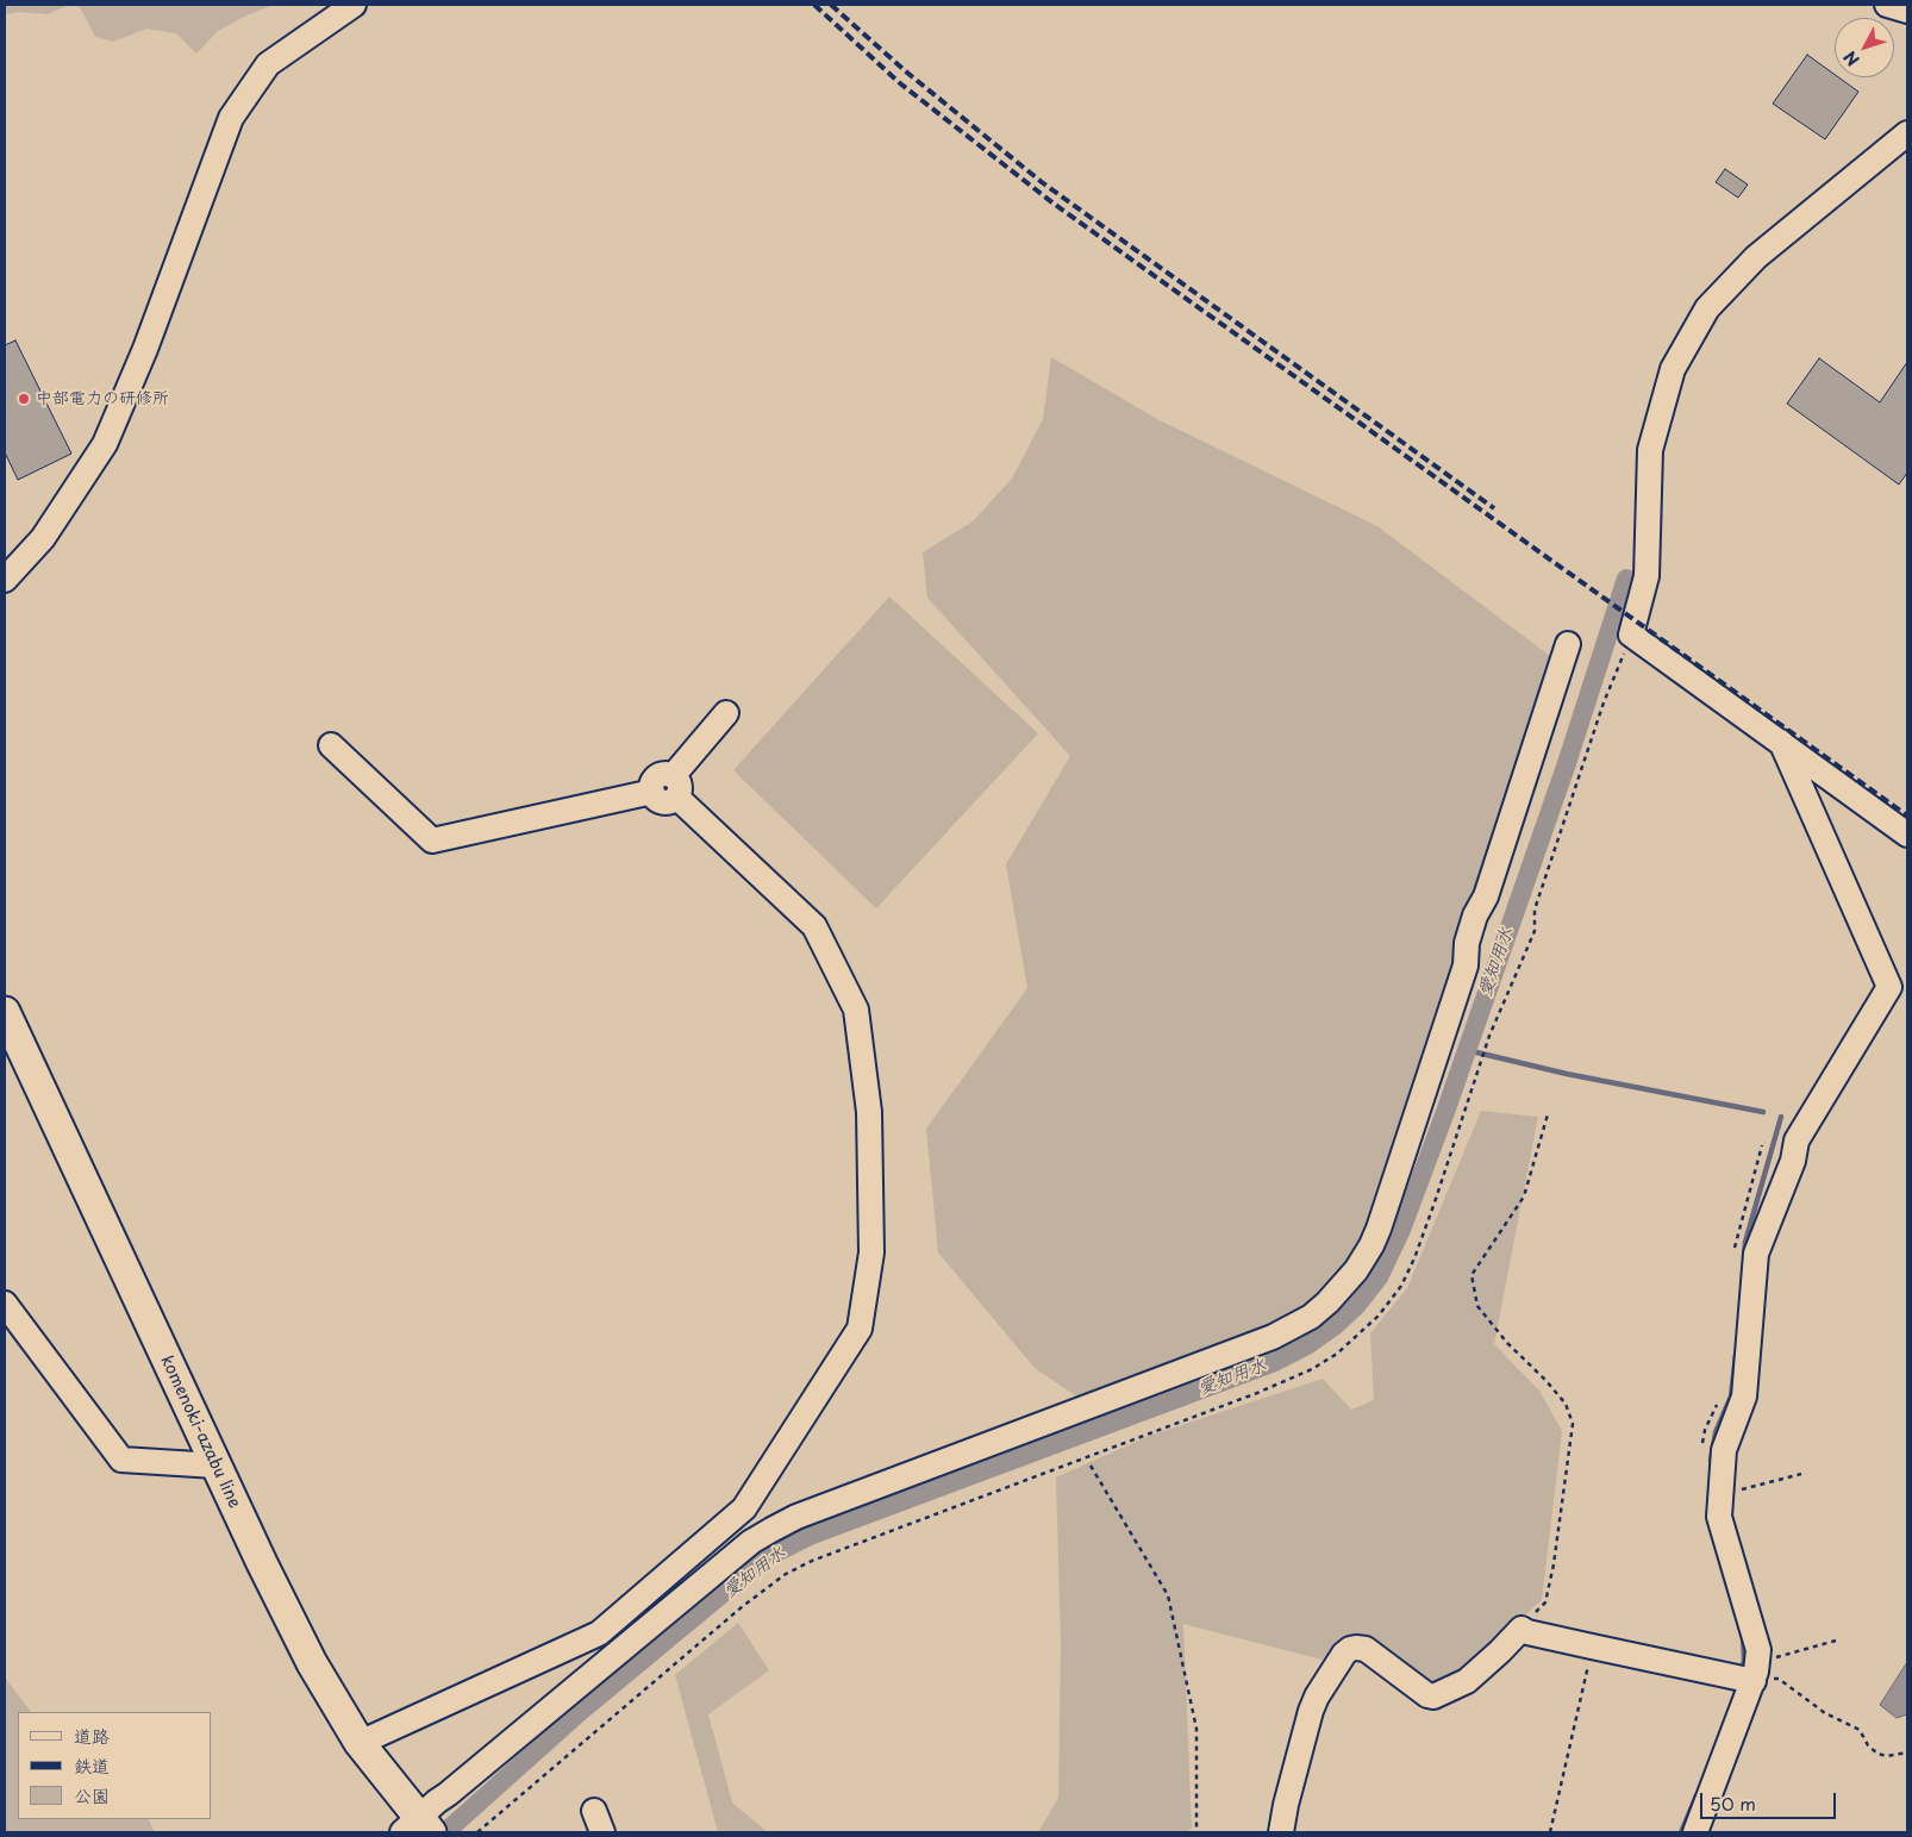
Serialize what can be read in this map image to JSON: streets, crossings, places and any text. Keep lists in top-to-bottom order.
{
  "streets": {
    "main road": ["komenoki-azabu line"]
  },
  "water": ["愛知用水"],
  "places": ["中部電力の研修所"],
  "legend": ["道路", "鉄道", "公園"],
  "scale_bar": "50 m",
  "north": "bottom left"
}
